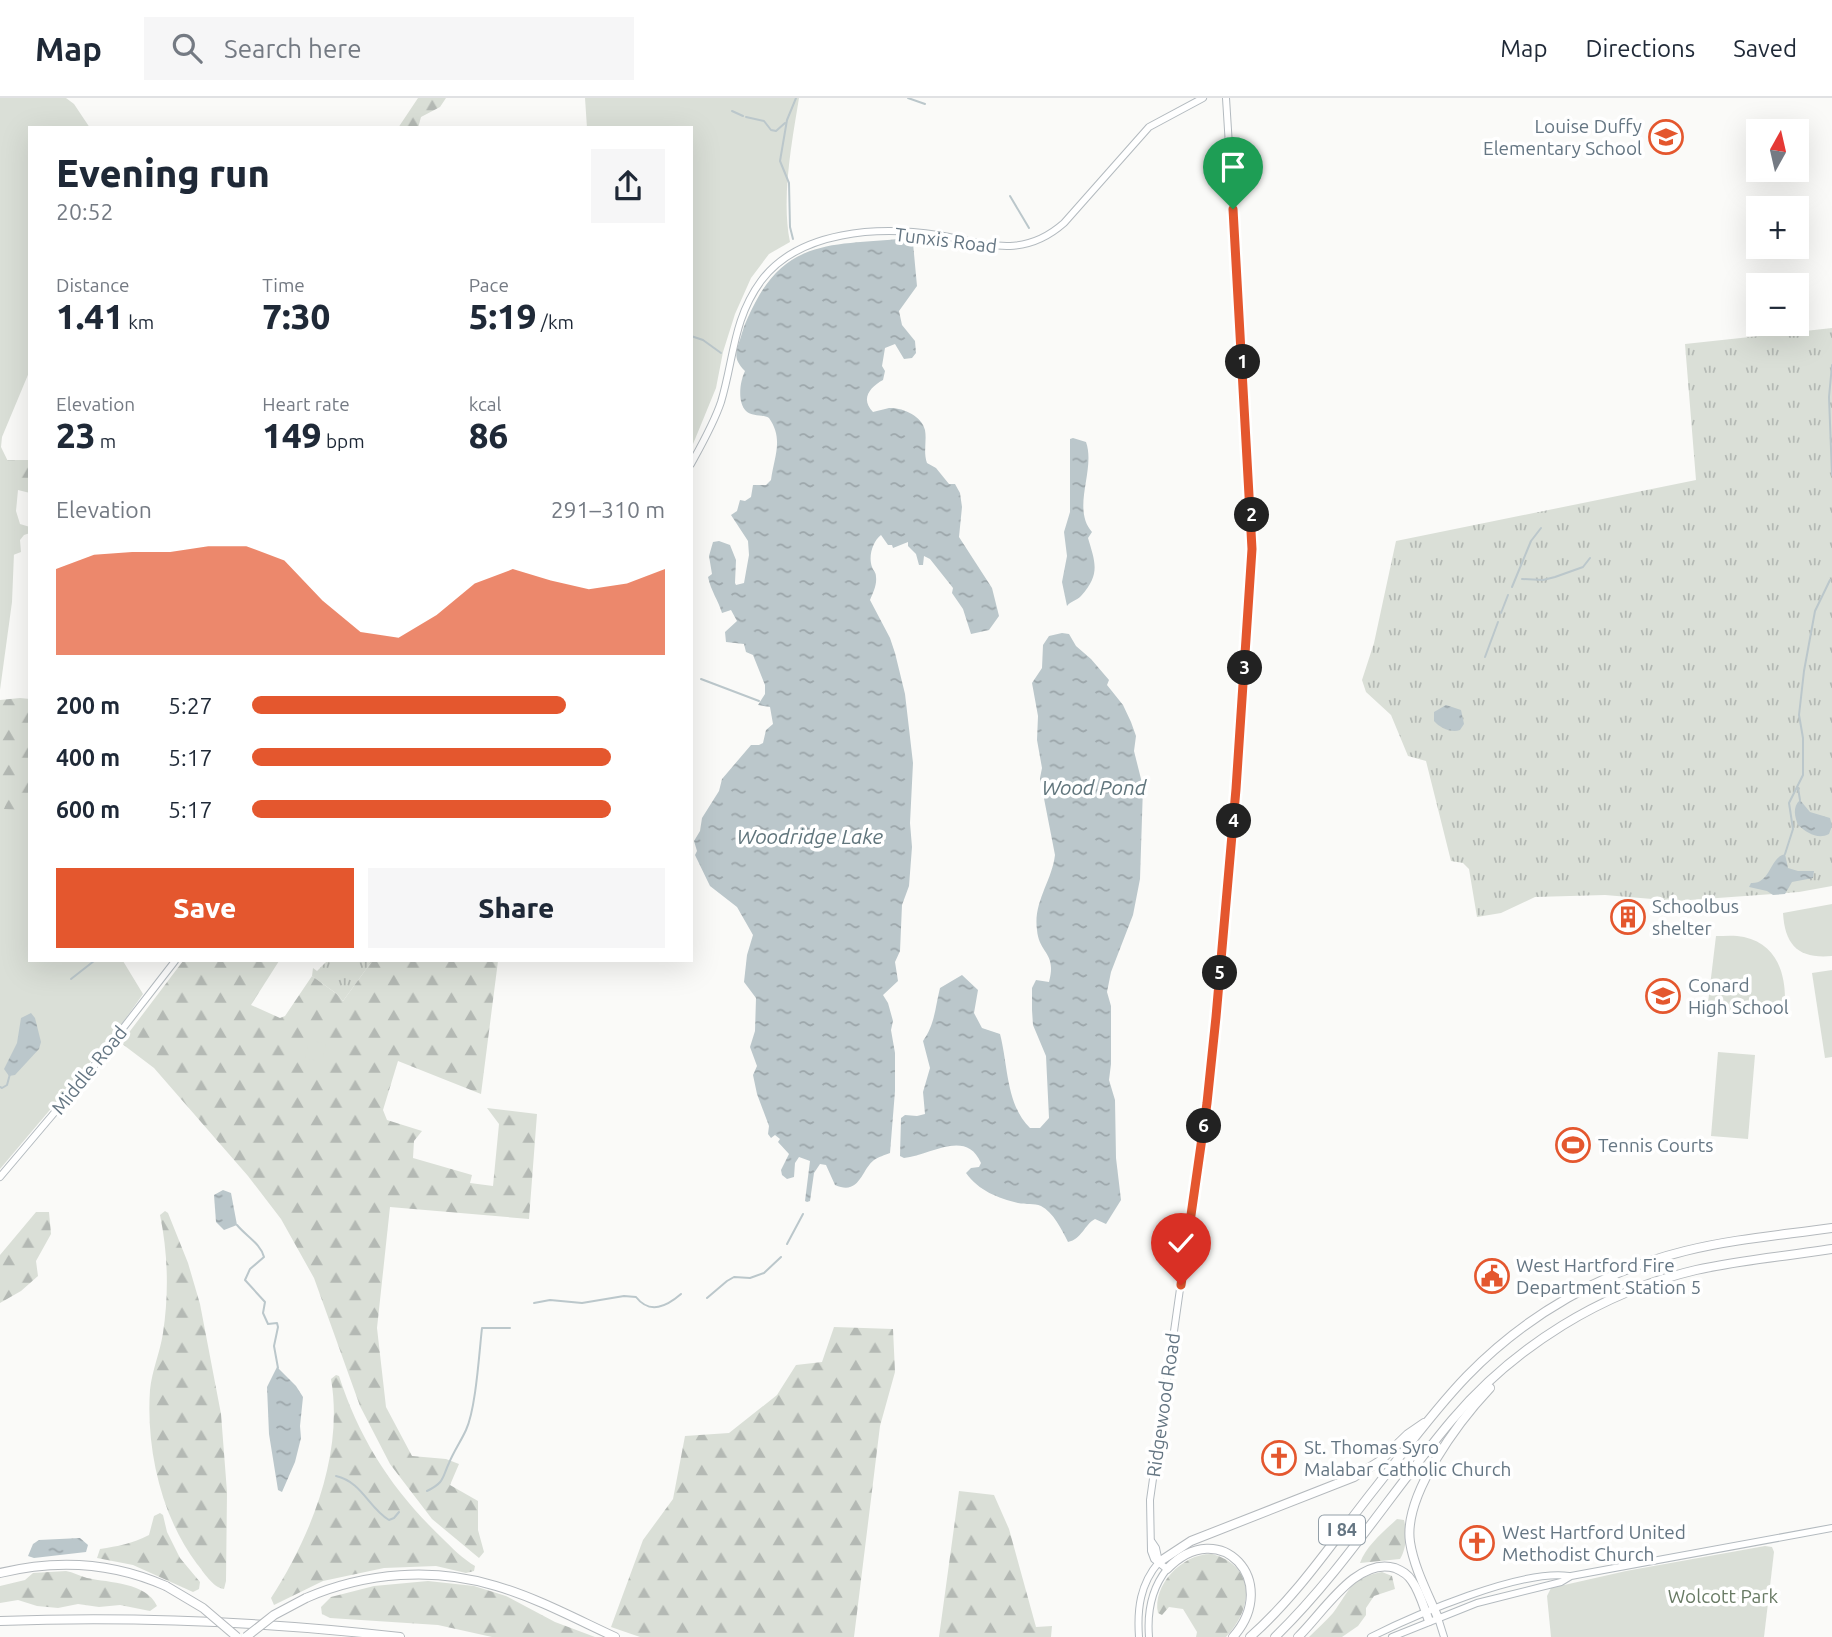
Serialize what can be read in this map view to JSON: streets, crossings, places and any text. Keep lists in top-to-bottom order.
{
  "streets": {
    "highway": ["I 84"],
    "main road": ["Tunxis Road", "Middle Road", "Ridgewood Road"]
  },
  "water": ["Wood Pond", "Woodridge Lake"],
  "parks": ["Wolcott Park"],
  "places": {
    "school or university": ["Louise Duffy Elementary School", "Conard High School"],
    "building": ["Schoolbus shelter"],
    "sports": ["Tennis Courts"],
    "public building": ["West Hartford Fire Department Station 5"],
    "church": ["St. Thomas Syro Malabar Catholic Church", "West Hartford United Methodist Church"]
  },
  "north": "top",
  "page": {
    "header": "Map",
    "search": "Search here",
    "nav": ["Map", "Directions", "Saved"],
    "map_buttons": ["+", "−"],
    "heading": ["Evening run", "20:52"],
    "stats": [
      ["Distance", "1.41 km"],
      ["Time", "7:30"],
      ["Pace", "5:19 /km"],
      ["Elevation", "23 m"],
      ["Heart rate", "149 bpm"],
      ["kcal", "86"]
    ],
    "pins": [
      "1",
      "2",
      "3",
      "4",
      "5",
      "6"
    ],
    "chart": ["Elevation", "291–310 m"],
    "list": [
      {
        "name": "200 m",
        "note": "5:27"
      },
      {
        "name": "400 m",
        "note": "5:17"
      },
      {
        "name": "600 m",
        "note": "5:17"
      }
    ],
    "buttons": ["Save", "Share"]
  }
}
